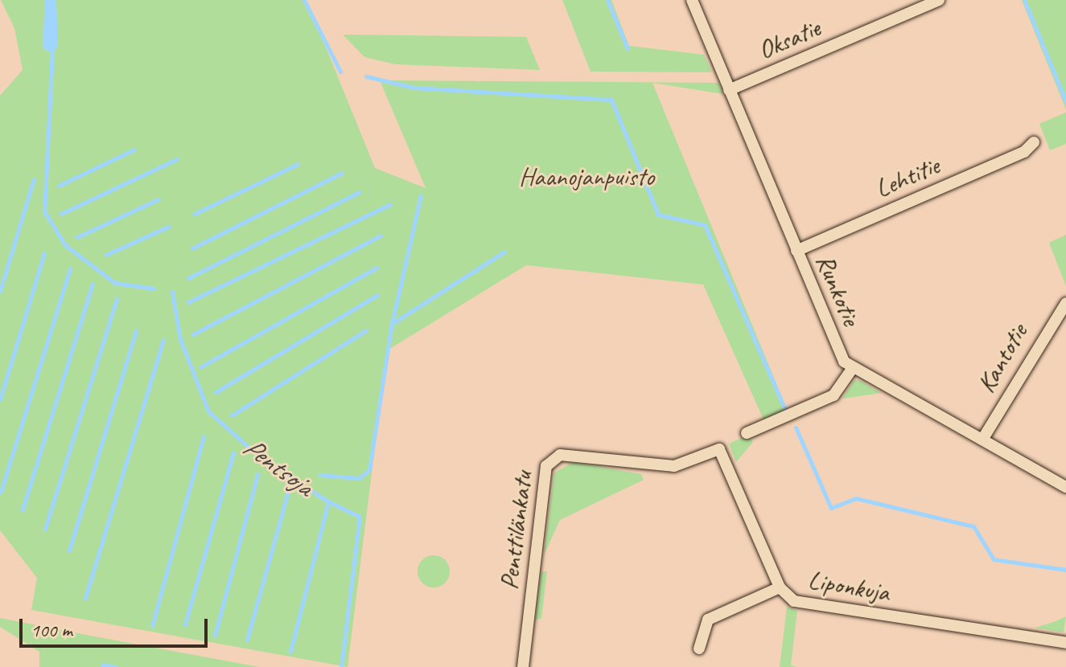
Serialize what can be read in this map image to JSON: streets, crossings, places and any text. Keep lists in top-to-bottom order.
{
  "streets": {
    "street": [
      "Oksatie",
      "Lehtitie",
      "Runkotie",
      "Kantotie",
      "Penttilänkatu",
      "Liponkuja"
    ]
  },
  "crossings": [
    ["Oksatie", "Runkotie"],
    ["Lehtitie", "Runkotie"],
    ["Penttilänkatu", "Liponkuja"]
  ],
  "water": ["Pentsoja"],
  "parks": ["Haanojanpuisto"],
  "scale_bar": "100 m"
}
